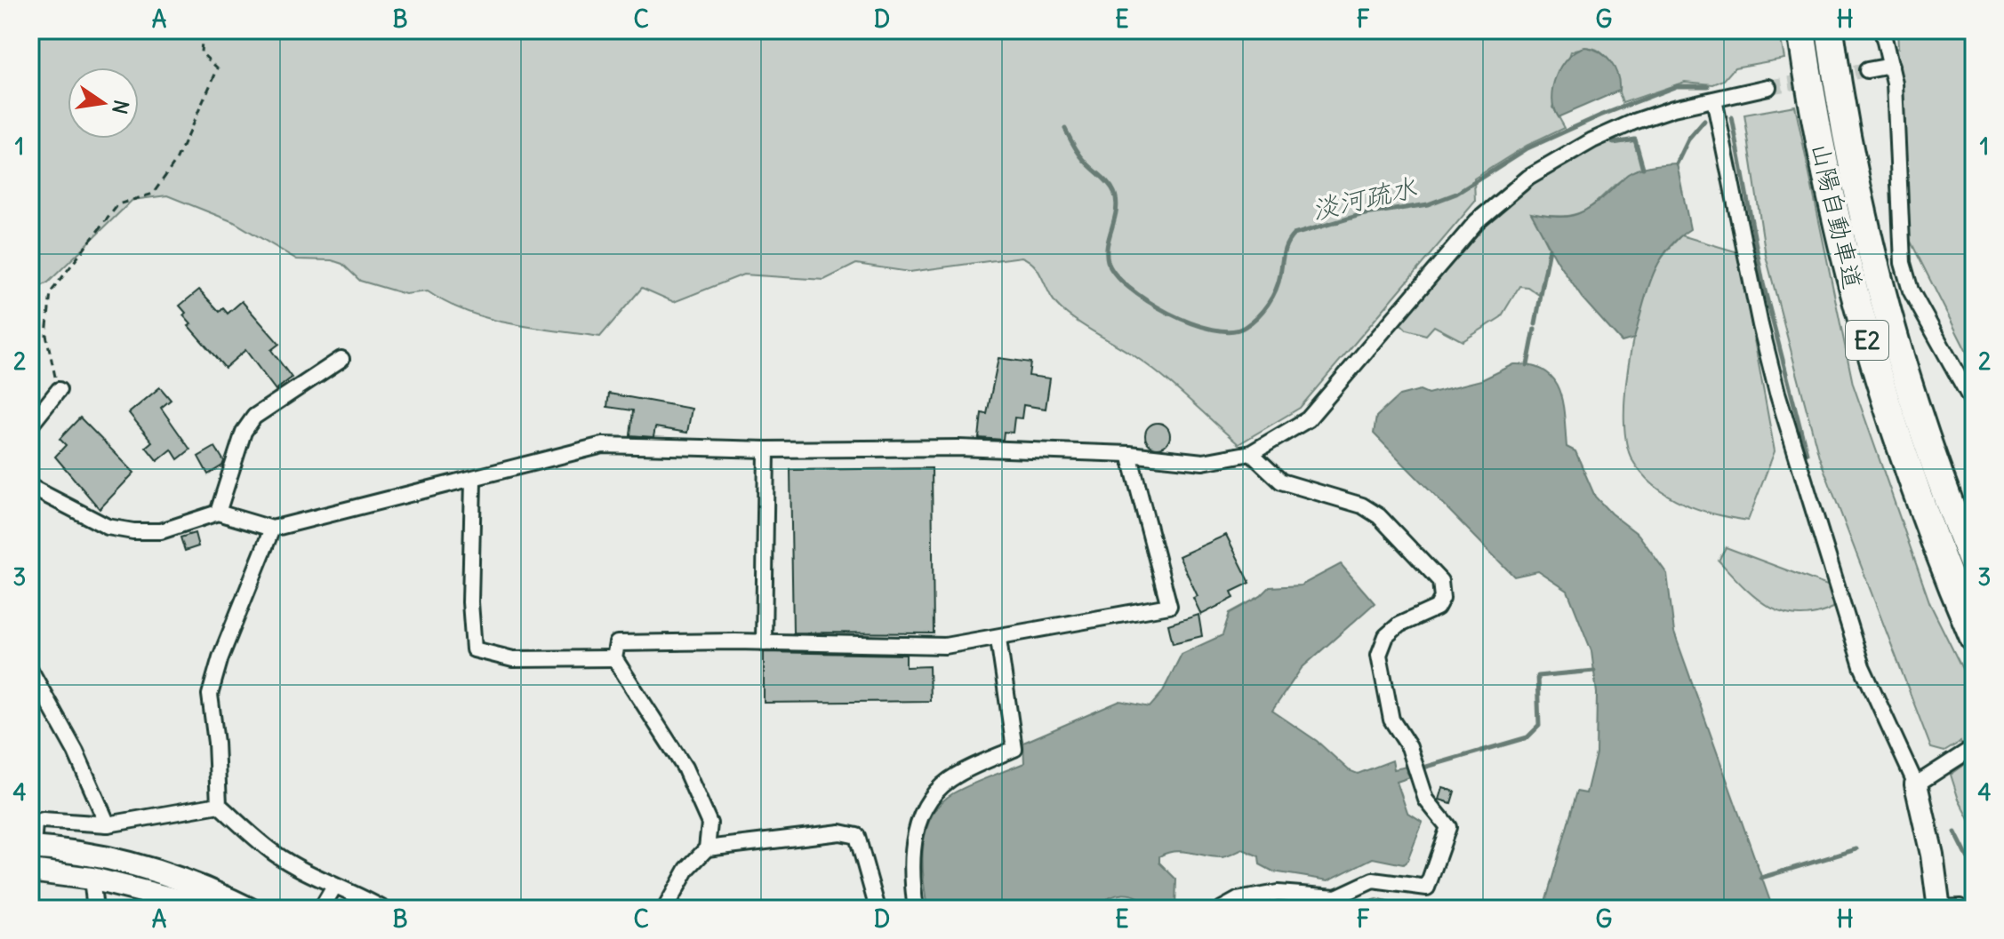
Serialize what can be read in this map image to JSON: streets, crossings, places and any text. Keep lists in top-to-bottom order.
{
  "streets": {
    "highway": ["山陽自動車道", "E2"]
  },
  "water": ["淡河疏水"],
  "north": "right",
  "grid": {
    "columns": [
      "A",
      "B",
      "C",
      "D",
      "E",
      "F",
      "G",
      "H"
    ],
    "rows": [
      "1",
      "2",
      "3",
      "4"
    ]
  }
}
